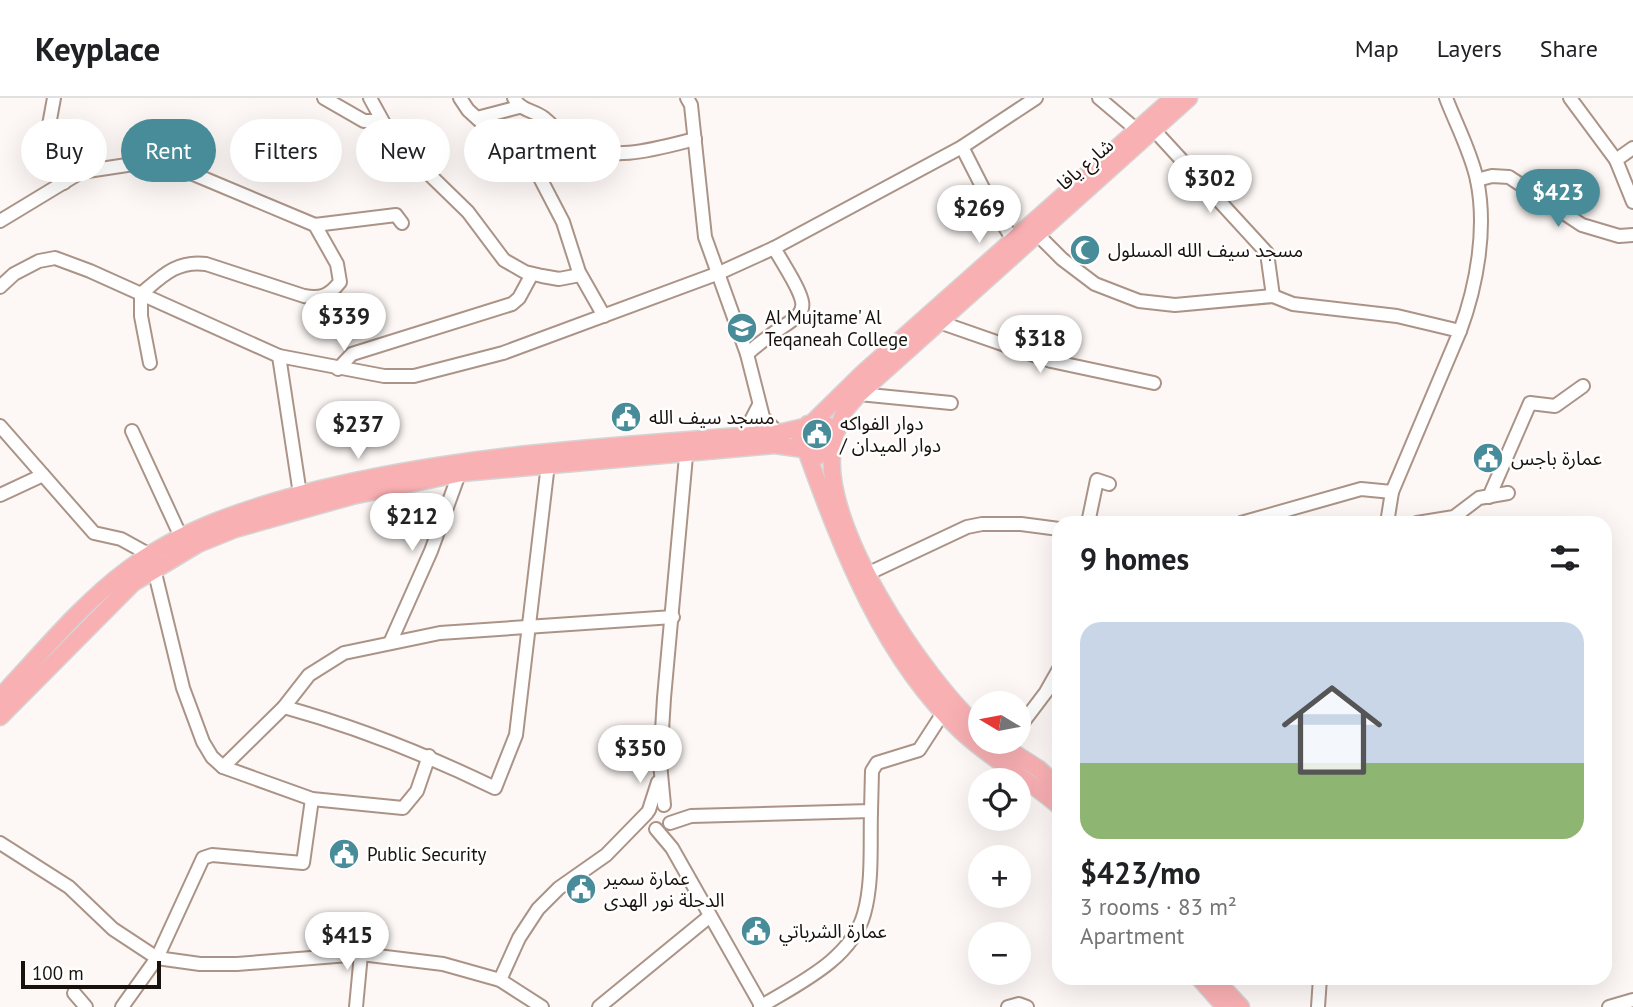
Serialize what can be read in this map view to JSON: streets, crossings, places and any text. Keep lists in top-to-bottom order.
{
  "streets": {
    "main road": ["شارع يافا"]
  },
  "places": {
    "mosque": ["مسجد سيف الله المسلول"],
    "school or university": ["Al Mujtame' Al Teqaneah College"],
    "public building": [
      "مسجد سيف الله",
      "دوار الفواكه / دوار الميدان",
      "عمارة باجس",
      "Public Security",
      "عمارة سمير الدحلة نور الهدى",
      "عمارة الشرباتي"
    ]
  },
  "scale_bar": "100 m",
  "north": "left",
  "page": {
    "header": "Keyplace",
    "nav": ["Map", "Layers", "Share"],
    "chip": [
      "Buy",
      "Rent",
      "Filters",
      "New",
      "Apartment"
    ],
    "price": [
      "$302",
      "$423",
      "$269",
      "$339",
      "$318",
      "$237",
      "$212",
      "$350",
      "$415"
    ],
    "heading": "9 homes",
    "list": [
      {
        "name": "$423/mo",
        "note": "3 rooms · 83 m² · Apartment"
      }
    ],
    "map_buttons": ["+", "−"],
    "scale": "100 m"
  }
}
